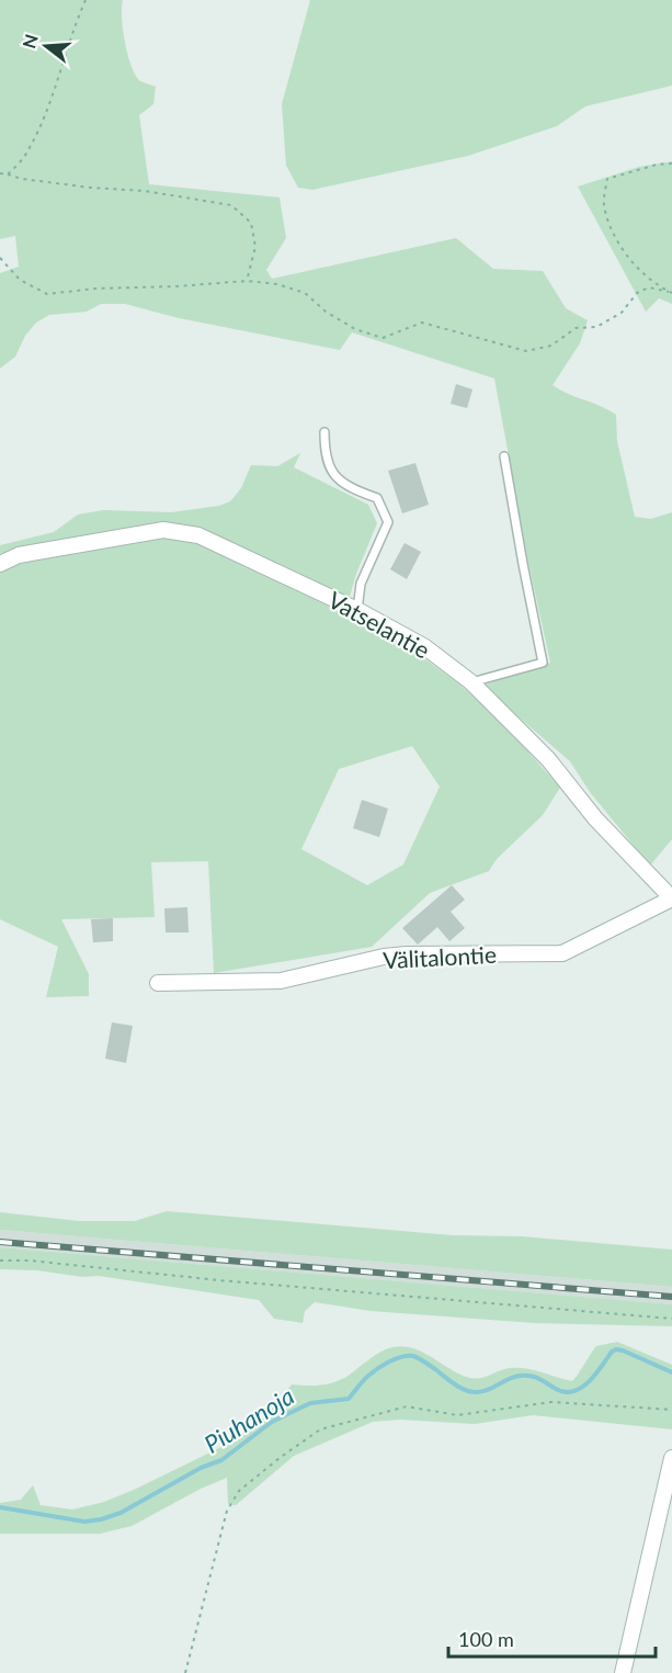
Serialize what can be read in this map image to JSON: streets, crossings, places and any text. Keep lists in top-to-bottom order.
{
  "streets": {
    "street": ["Vatselantie", "Välitalontie"]
  },
  "crossings": [
    ["Vatselantie", "Välitalontie"]
  ],
  "water": ["Piuhanoja"],
  "scale_bar": "100 m",
  "north": "left"
}
